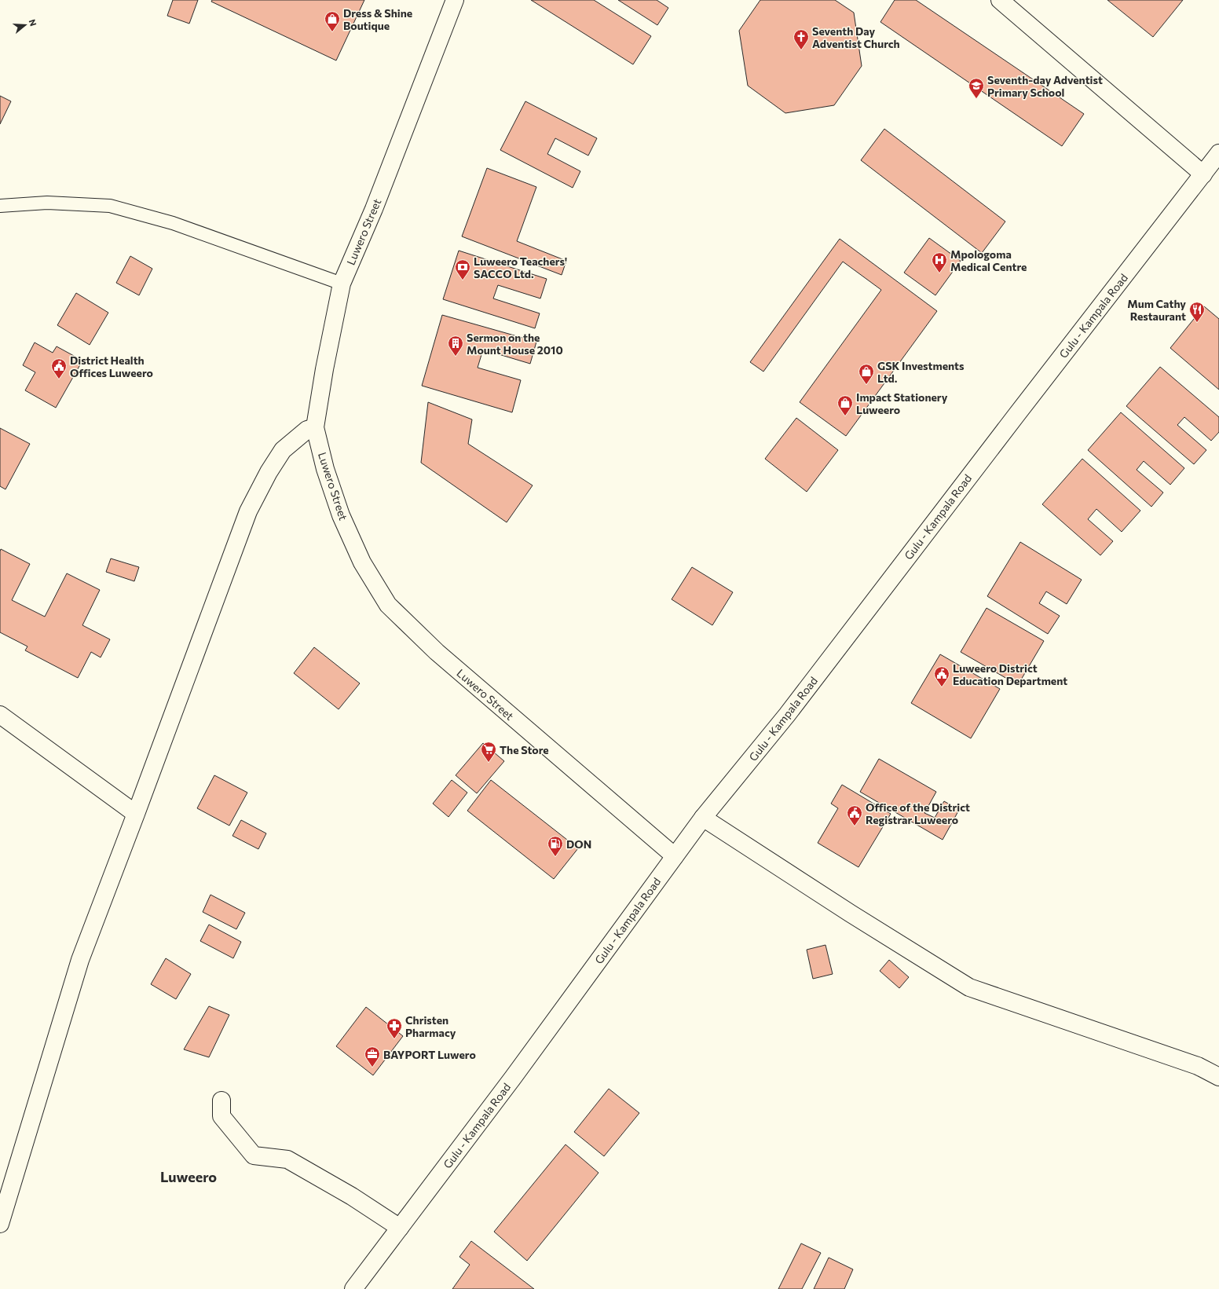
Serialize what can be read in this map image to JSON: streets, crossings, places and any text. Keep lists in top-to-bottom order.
{
  "streets": {
    "main road": ["Luwero Street", "Gulu - Kampala Road"]
  },
  "crossings": [
    ["Luwero Street", "Gulu - Kampala Road"]
  ],
  "districts": ["Luweero"],
  "places": {
    "shop": ["Dress & Shine Boutique", "GSK Investments Ltd.", "Impact Stationery Luweero"],
    "church": ["Seventh Day Adventist Church"],
    "school or university": ["Seventh-day Adventist Primary School"],
    "hospital": ["Mpologoma Medical Centre"],
    "bank": ["Luweero Teachers' SACCO Ltd."],
    "restaurant": ["Mum Cathy Restaurant"],
    "building": ["Sermon on the Mount House 2010"],
    "public building": ["District Health Offices Luweero", "Luweero District Education Department", "Office of the District Registrar Luweero"],
    "supermarket": ["The Store"],
    "fuel station": ["DON"],
    "pharmacy": ["Christen Pharmacy"],
    "office": ["BAYPORT Luwero"]
  },
  "north": "right"
}
